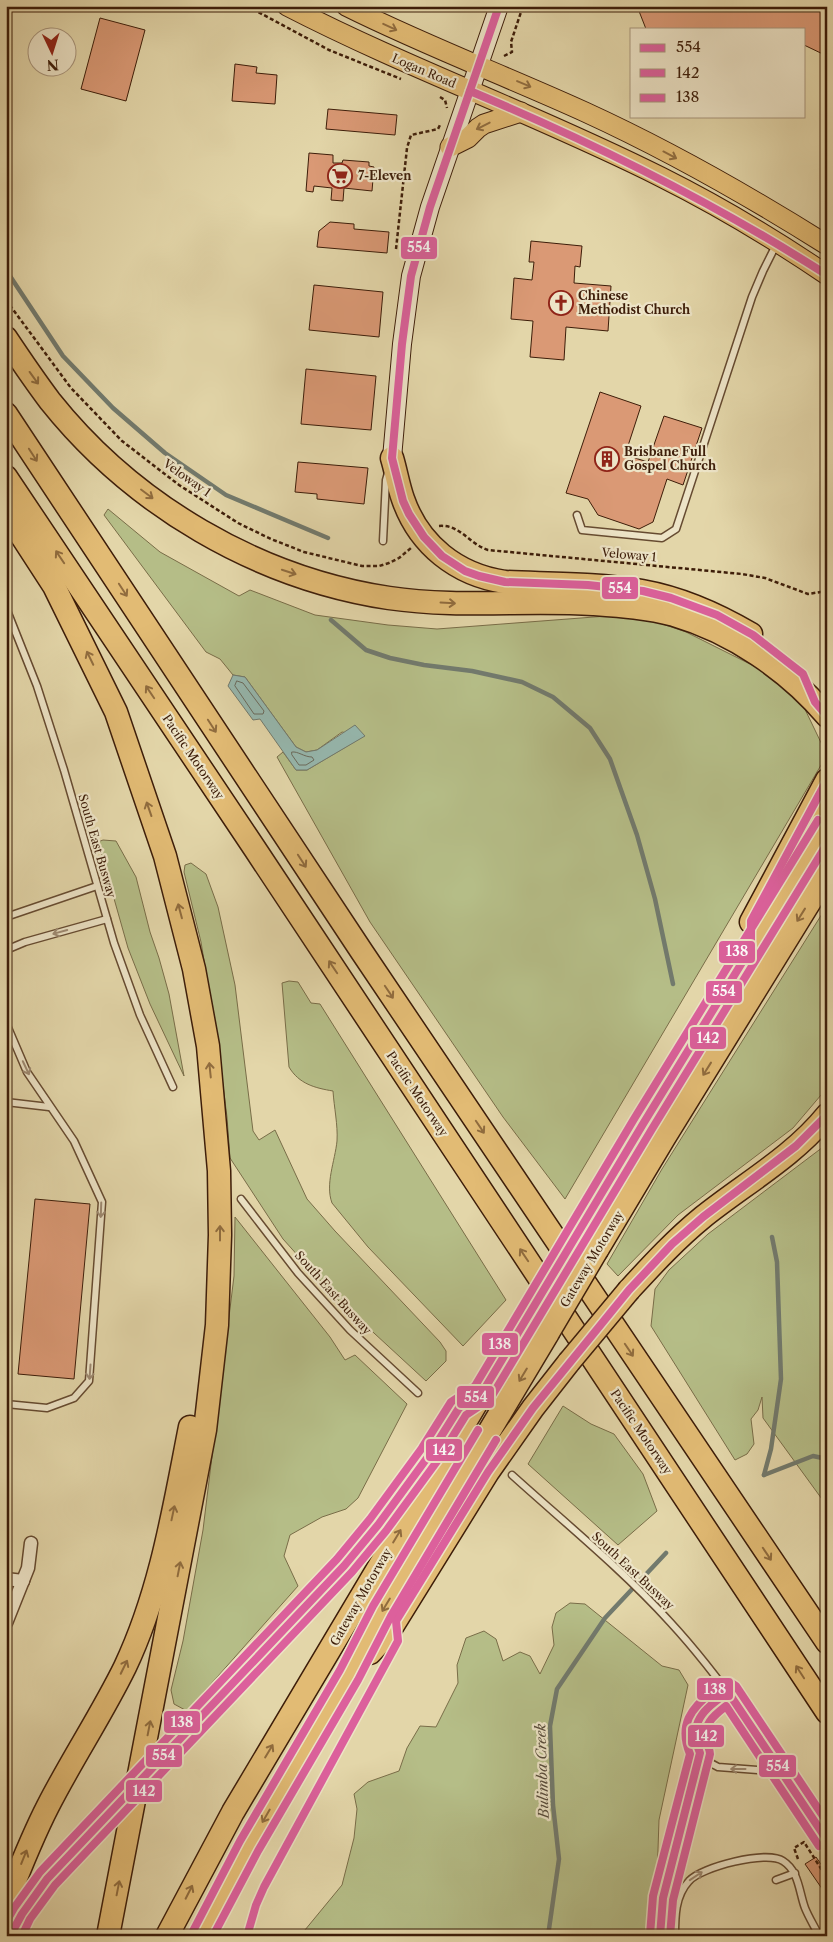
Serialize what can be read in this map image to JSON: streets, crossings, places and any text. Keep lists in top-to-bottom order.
{
  "streets": {
    "highway": ["Pacific Motorway", "Gateway Motorway"],
    "main road": ["Logan Road"],
    "lane": ["South East Busway"],
    "path": ["Veloway 1"]
  },
  "water": ["Bulimba Creek"],
  "places": {
    "supermarket": ["7-Eleven"],
    "church": ["Chinese Methodist Church"],
    "building": ["Brisbane Full Gospel Church"]
  },
  "lines": ["transit line 554", "transit line 138", "transit line 142"],
  "legend": ["554", "142", "138"],
  "north": "bottom"
}
